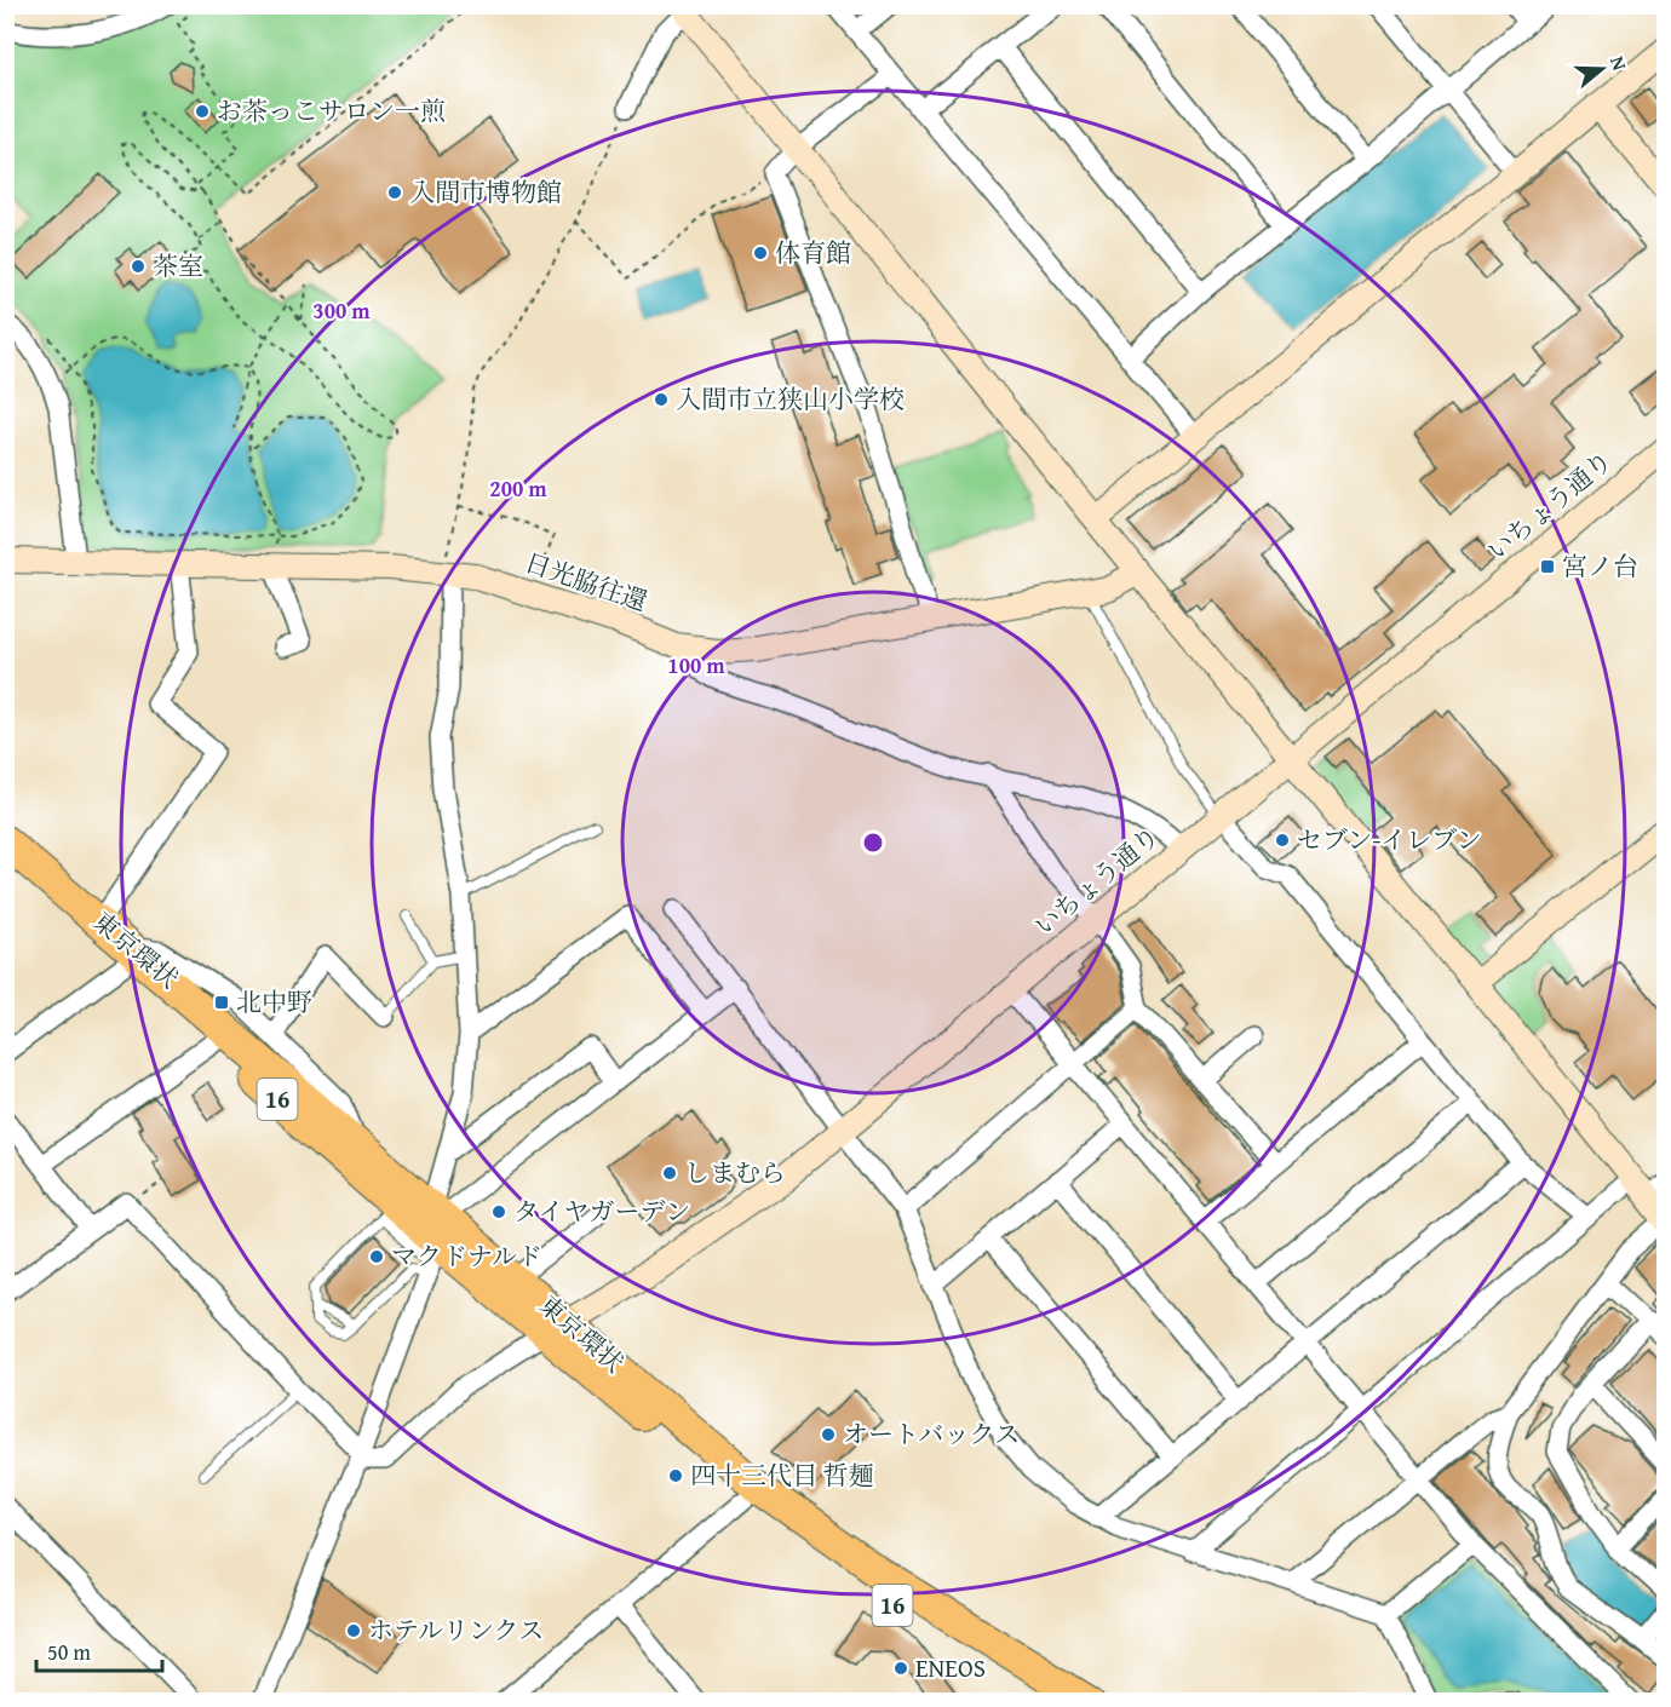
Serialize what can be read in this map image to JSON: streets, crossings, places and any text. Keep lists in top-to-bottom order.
{
  "streets": {
    "highway": ["東京環状", "16"],
    "street": ["いちょう通り", "日光脇往還"]
  },
  "crossings": [
    ["いちょう通り", "東京環状"]
  ],
  "places": {
    "other": [
      "お茶っこサロン一煎",
      "入間市博物館",
      "体育館",
      "茶室",
      "入間市立狭山小学校",
      "セブン-イレブン",
      "しまむら",
      "タイヤガーデン",
      "マクドナルド",
      "オートバックス",
      "四十三代目 哲麺",
      "ホテルリンクス",
      "ENEOS"
    ],
    "transit": ["宮ノ台", "北中野"]
  },
  "scale_bar": "50 m",
  "north": "right",
  "rings": ["300 m", "200 m", "100 m"]
}
